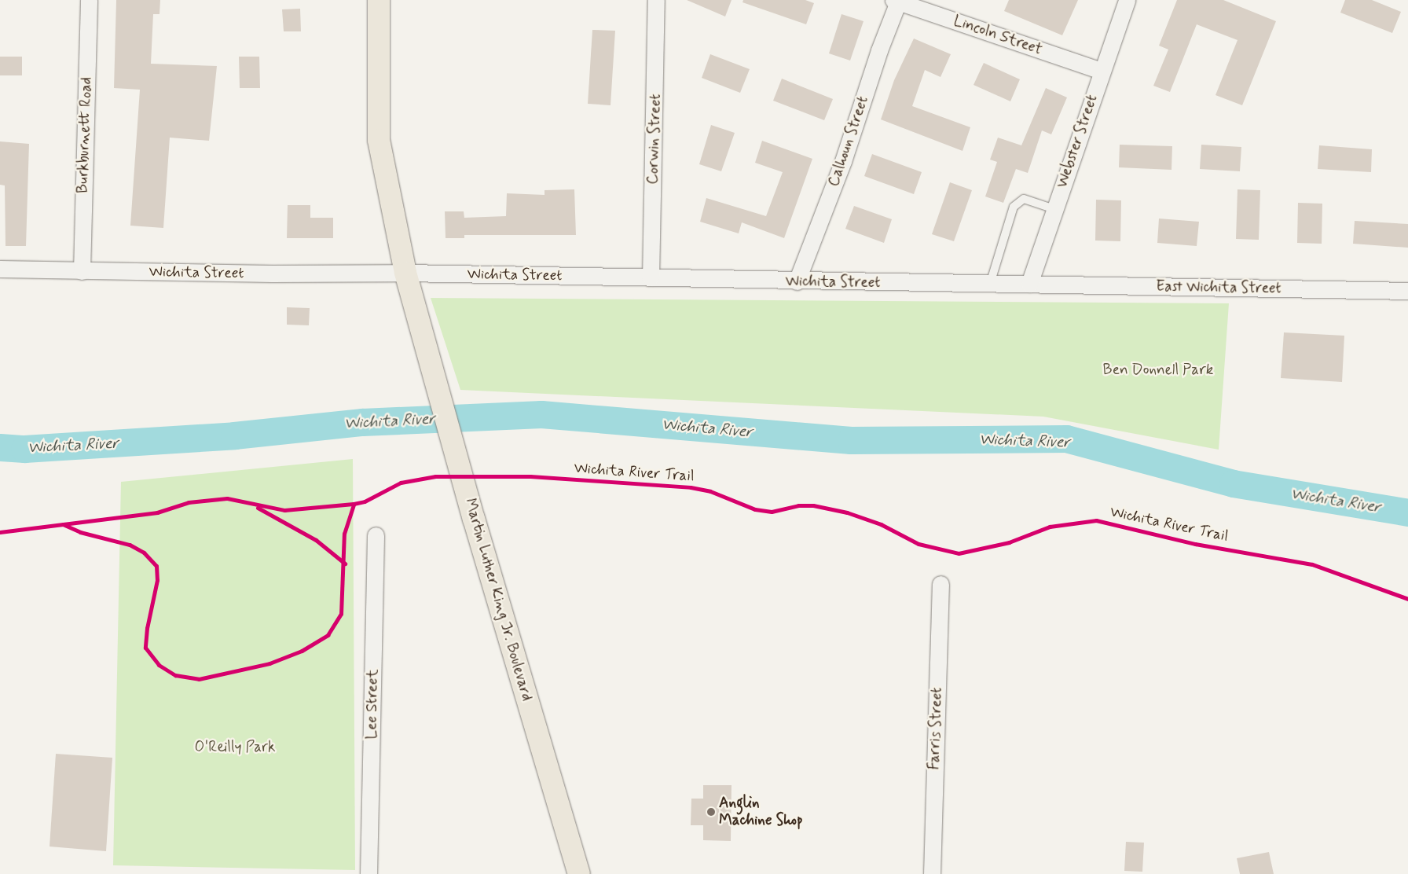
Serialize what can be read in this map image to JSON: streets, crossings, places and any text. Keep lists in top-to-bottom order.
{
  "streets": {
    "main road": ["Martin Luther King Jr. Boulevard"],
    "street": [
      "Lincoln Street",
      "Burkburnett Road",
      "Corwin Street",
      "Calhoun Street",
      "Webster Street",
      "Wichita Street",
      "East Wichita Street",
      "Lee Street",
      "Farris Street"
    ],
    "cycle path": ["Wichita River Trail"]
  },
  "crossings": [
    ["Lincoln Street", "Calhoun Street"],
    ["Lincoln Street", "Webster Street"],
    ["Burkburnett Road", "Wichita Street"],
    ["Corwin Street", "Wichita Street"],
    ["Calhoun Street", "Wichita Street"],
    ["Webster Street", "Wichita Street"],
    ["Webster Street", "East Wichita Street"],
    ["Wichita Street", "East Wichita Street"],
    ["Wichita Street", "Martin Luther King Jr. Boulevard"]
  ],
  "water": ["Wichita River"],
  "parks": ["Ben Donnell Park", "O'Reilly Park"],
  "places": ["Anglin Machine Shop"]
}
